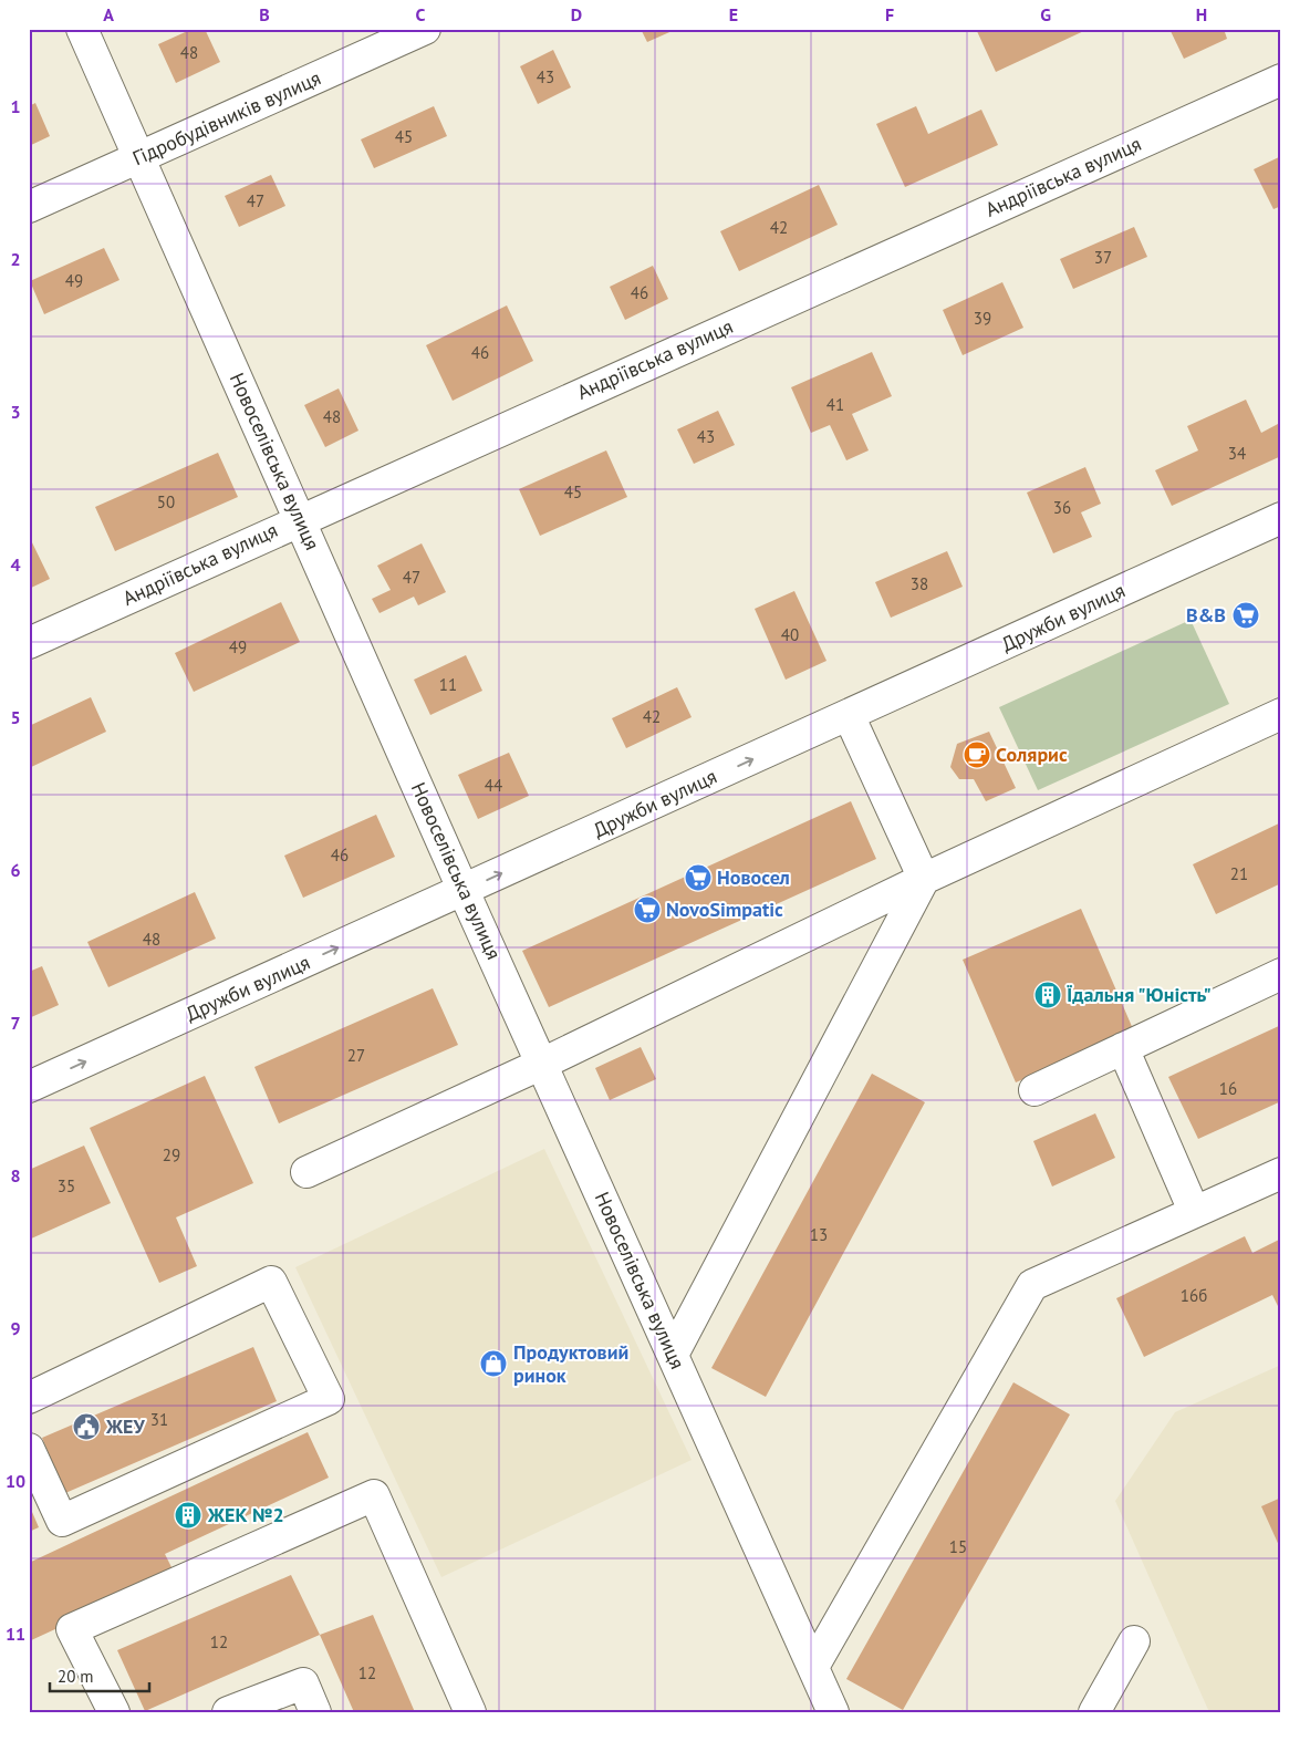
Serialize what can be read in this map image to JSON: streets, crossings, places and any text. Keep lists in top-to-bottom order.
{
  "streets": {
    "street": [
      "Гідробудівників вулиця",
      "Андріївська вулиця",
      "Новоселівська вулиця",
      "Дружби вулиця"
    ]
  },
  "crossings": [
    ["Гідробудівників вулиця", "Новоселівська вулиця"],
    ["Андріївська вулиця", "Новоселівська вулиця"],
    ["Новоселівська вулиця", "Дружби вулиця"]
  ],
  "places": {
    "supermarket": ["В&В", "Новосел", "NovoSimpatic"],
    "cafe": ["Солярис"],
    "building": ["Їдальня \"Юність\"", "ЖЕК №2"],
    "shop": ["Продуктовий ринок"],
    "public building": ["ЖЕУ"]
  },
  "house_numbers": [
    "48",
    "43",
    "45",
    "47",
    "42",
    "37",
    "49",
    "46",
    "39",
    "46",
    "41",
    "48",
    "43",
    "34",
    "45",
    "50",
    "36",
    "47",
    "38",
    "40",
    "49",
    "11",
    "42",
    "44",
    "46",
    "21",
    "48",
    "27",
    "16",
    "29",
    "35",
    "13",
    "16б",
    "31",
    "15",
    "12",
    "12"
  ],
  "scale_bar": "20 m",
  "grid": {
    "columns": [
      "A",
      "B",
      "C",
      "D",
      "E",
      "F",
      "G",
      "H"
    ],
    "rows": [
      "1",
      "2",
      "3",
      "4",
      "5",
      "6",
      "7",
      "8",
      "9",
      "10",
      "11"
    ]
  }
}
